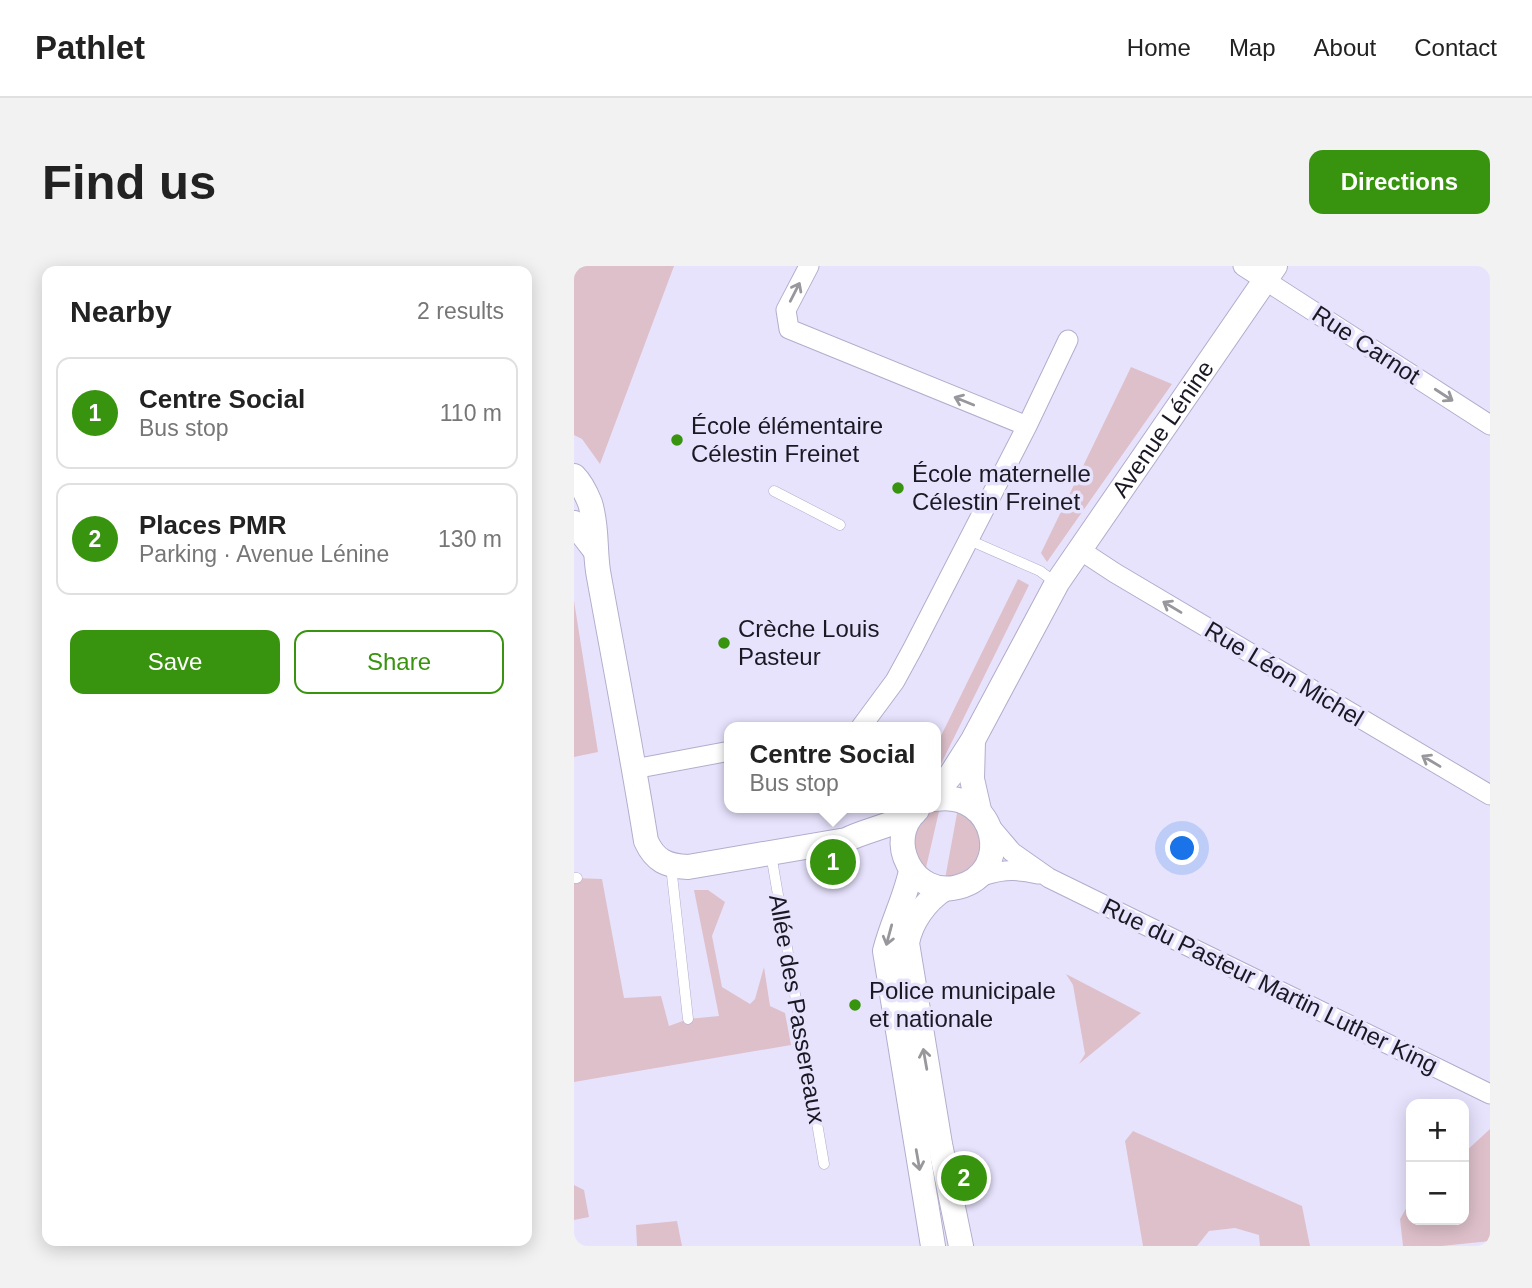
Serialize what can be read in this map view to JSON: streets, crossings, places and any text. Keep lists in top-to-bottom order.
{
  "streets": {
    "street": [
      "Rue Carnot",
      "Avenue Lénine",
      "Rue Léon Michel",
      "Rue du Pasteur Martin Luther King"
    ],
    "lane": ["Allée des Passereaux"]
  },
  "crossings": [
    ["Rue Carnot", "Avenue Lénine"],
    ["Avenue Lénine", "Rue Léon Michel"],
    ["Avenue Lénine", "Rue du Pasteur Martin Luther King"]
  ],
  "one_way": ["Rue Carnot", "Rue Léon Michel"],
  "places": [
    "École élémentaire Célestin Freinet",
    "École maternelle Célestin Freinet",
    "Crèche Louis Pasteur",
    "Police municipale et nationale"
  ],
  "page": {
    "header": "Pathlet",
    "nav": [
      "Home",
      "Map",
      "About",
      "Contact"
    ],
    "buttons": [
      "Directions",
      ["Save", "Share"]
    ],
    "title": "Find us",
    "heading": ["Nearby", "2 results"],
    "list": [
      {
        "mark": "1",
        "name": "Centre Social",
        "note": "Bus stop",
        "value": "110 m"
      },
      {
        "mark": "2",
        "name": "Places PMR",
        "note": "Parking · Avenue Lénine",
        "value": "130 m"
      }
    ],
    "popup": ["Centre Social", "Bus stop"],
    "pins": ["1", "2"],
    "map_buttons": ["+", "−"]
  }
}
